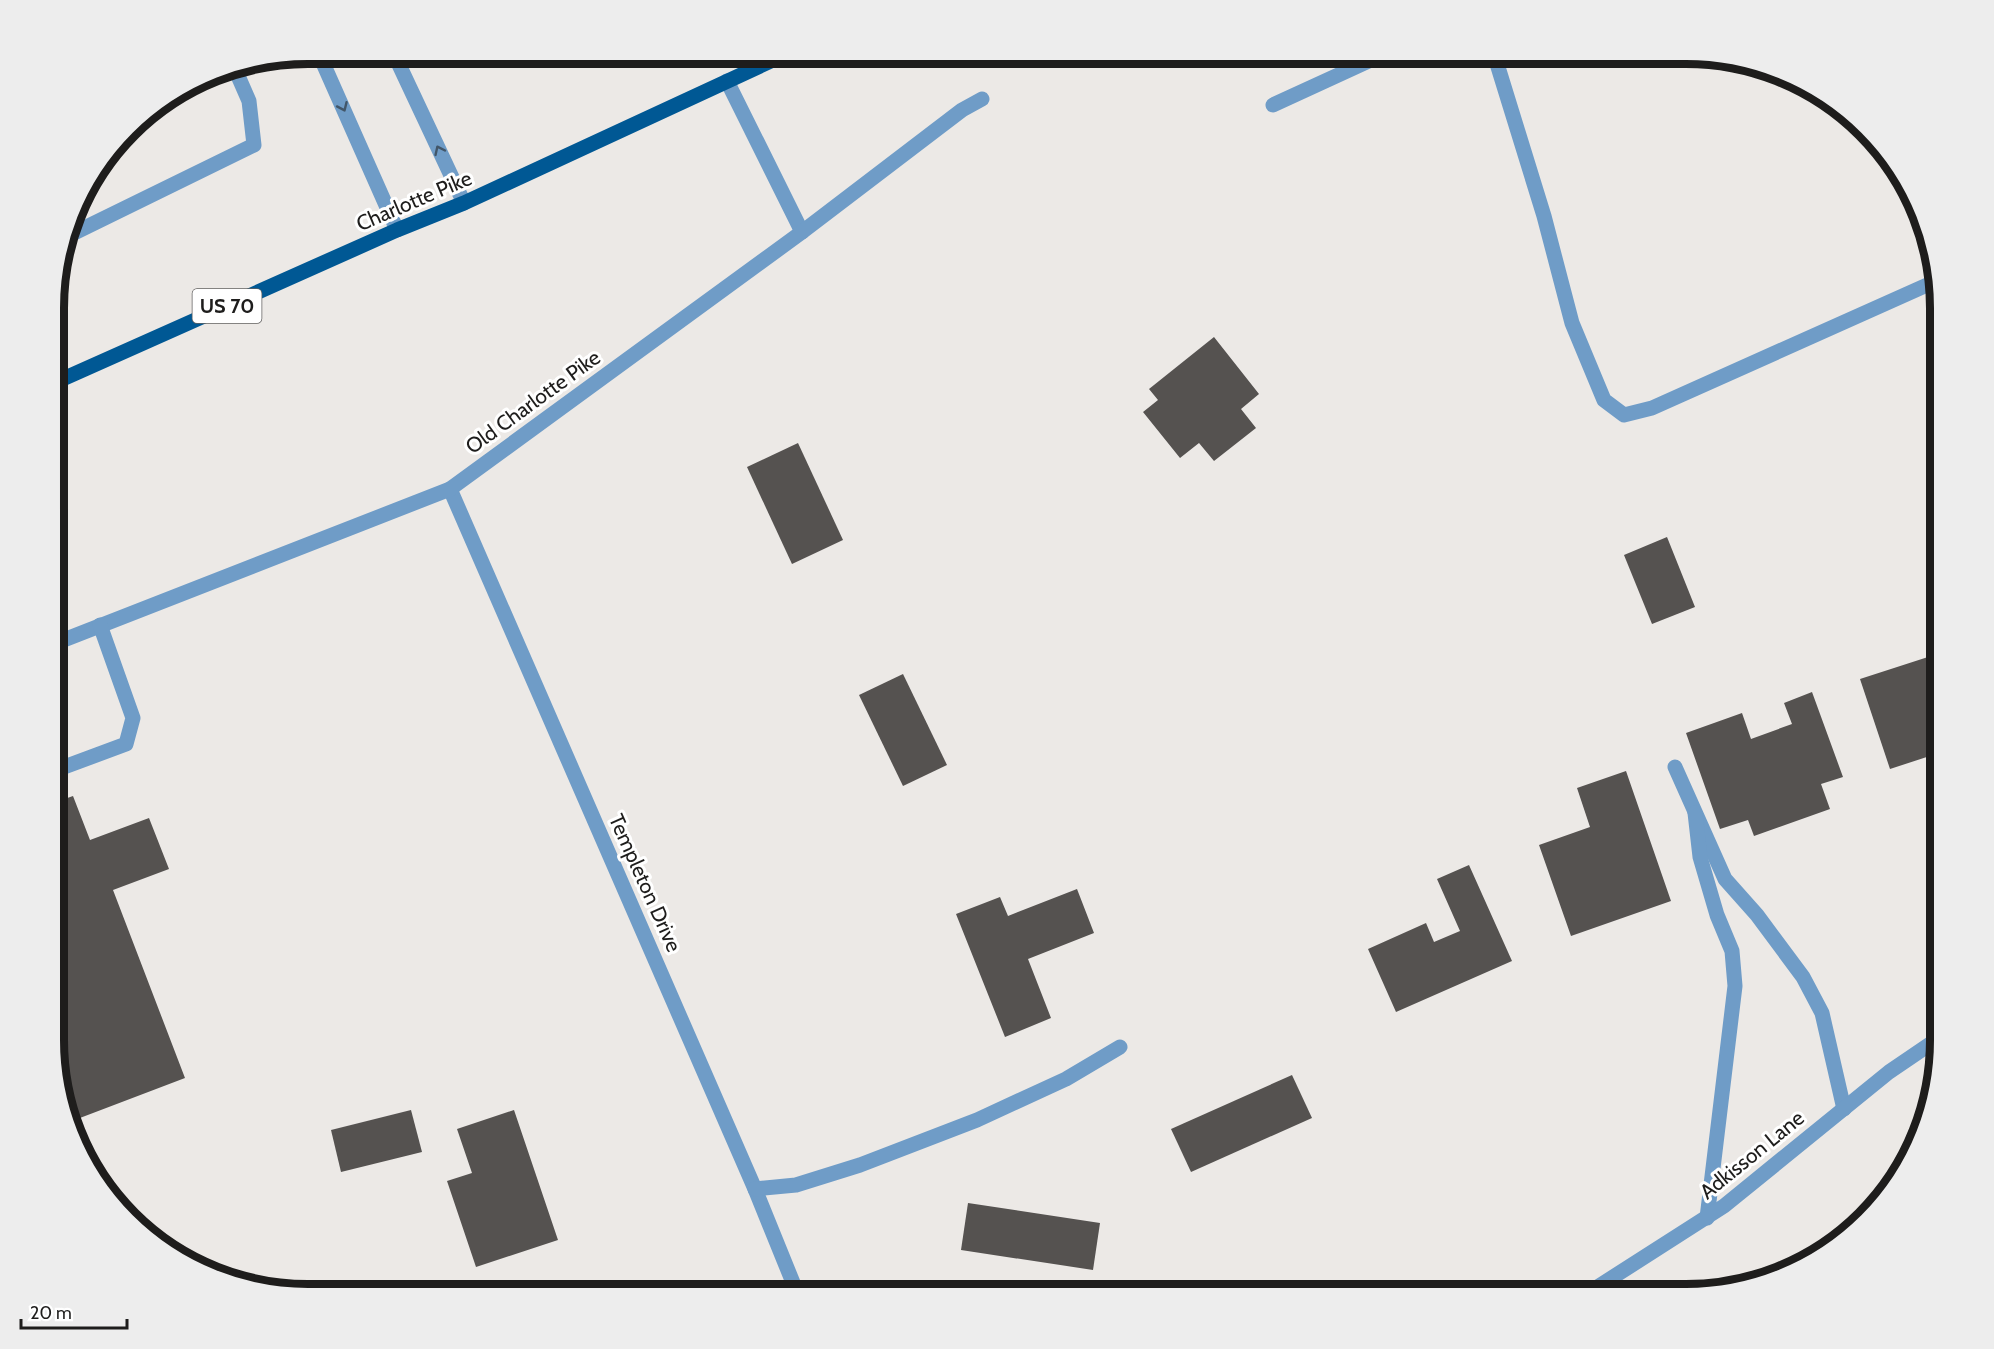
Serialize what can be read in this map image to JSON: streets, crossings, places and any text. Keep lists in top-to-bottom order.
{
  "streets": {
    "main road": ["Charlotte Pike", "US 70"],
    "street": ["Old Charlotte Pike", "Templeton Drive", "Adkisson Lane"]
  },
  "crossings": [
    ["Old Charlotte Pike", "Templeton Drive"]
  ],
  "scale_bar": "20 m"
}
